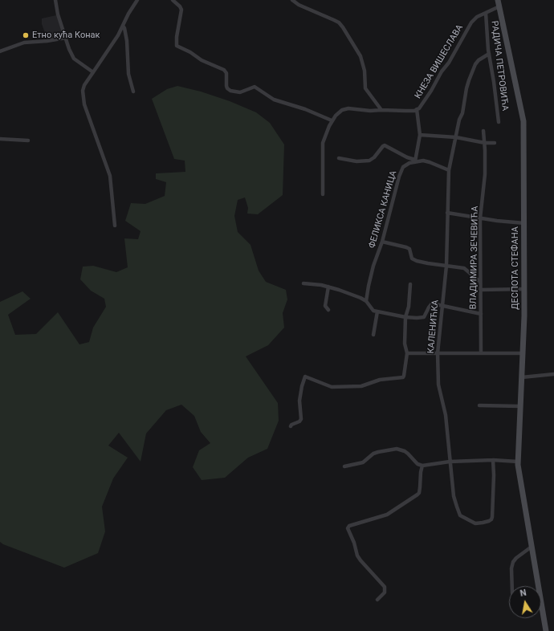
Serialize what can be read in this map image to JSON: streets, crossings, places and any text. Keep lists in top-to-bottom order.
{
  "streets": {
    "main road": ["ДЕСПОТА СТЕФАНА"],
    "street": [
      "КНЕЗА ВИШЕСЛАВА",
      "РАДИЧА ПЕТРОВИЋА",
      "ФЕЛИКСА КАНИЦА",
      "ВЛАДИМИРА ЗЕЧЕВИЋА",
      "КАЛЕНИЋКА"
    ]
  },
  "crossings": [
    ["КНЕЗА ВИШЕСЛАВА", "РАДИЧА ПЕТРОВИЋА"],
    ["КНЕЗА ВИШЕСЛАВА", "ДЕСПОТА СТЕФАНА"],
    ["РАДИЧА ПЕТРОВИЋА", "КАЛЕНИЋКА"]
  ],
  "places": ["Етно кућа Конак"],
  "north": "top"
}
